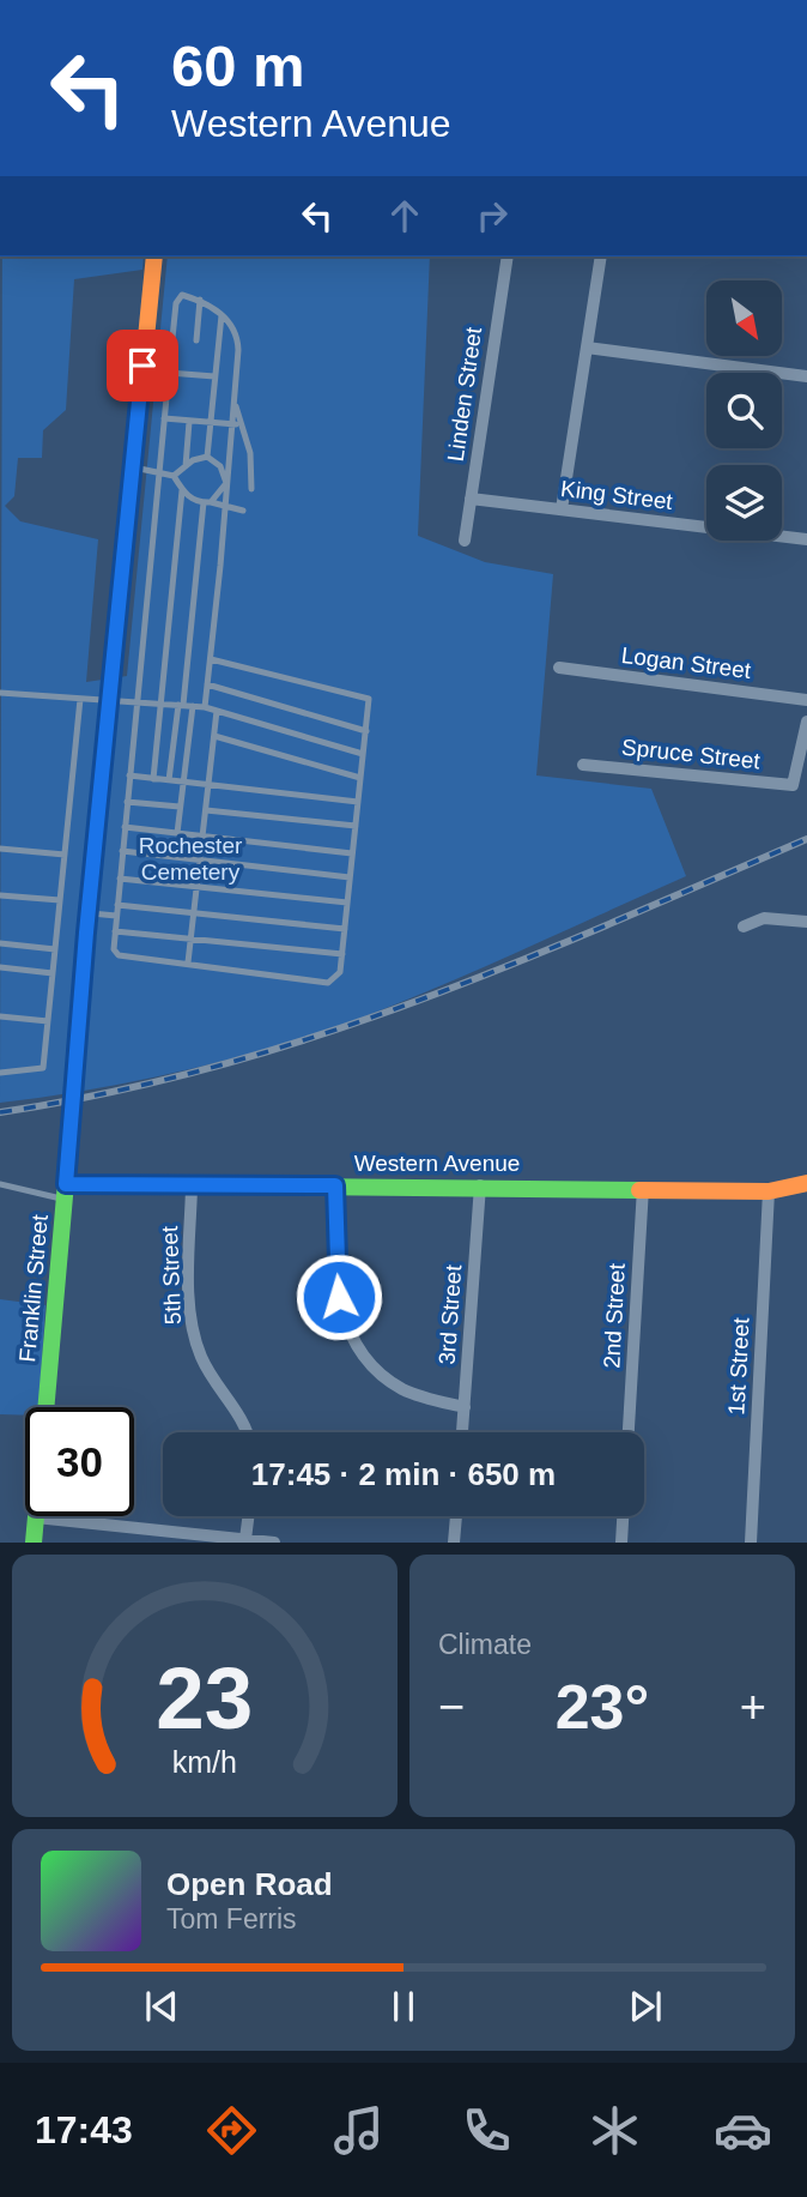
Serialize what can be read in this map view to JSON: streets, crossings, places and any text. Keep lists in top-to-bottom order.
{
  "streets": {
    "street": [
      "Linden Street",
      "King Street",
      "Logan Street",
      "Spruce Street",
      "Western Avenue",
      "5th Street",
      "Franklin Street",
      "3rd Street",
      "2nd Street",
      "1st Street"
    ]
  },
  "crossings": [
    ["Linden Street", "King Street"],
    ["Western Avenue", "5th Street"],
    ["Western Avenue", "Franklin Street"],
    ["Western Avenue", "3rd Street"],
    ["Western Avenue", "2nd Street"],
    ["Western Avenue", "1st Street"]
  ],
  "parks": ["Rochester Cemetery"],
  "north": "bottom right",
  "page": {
    "turn": ["60 m", "Western Avenue"],
    "limit": "30",
    "trip": "17:45 · 2 min · 650 m",
    "tile": "Climate",
    "heat": ["−", "23°", "+"],
    "song": ["Open Road", "Tom Ferris"],
    "tabs": "17:43",
    "gauge": ["23", "km/h"]
  }
}
